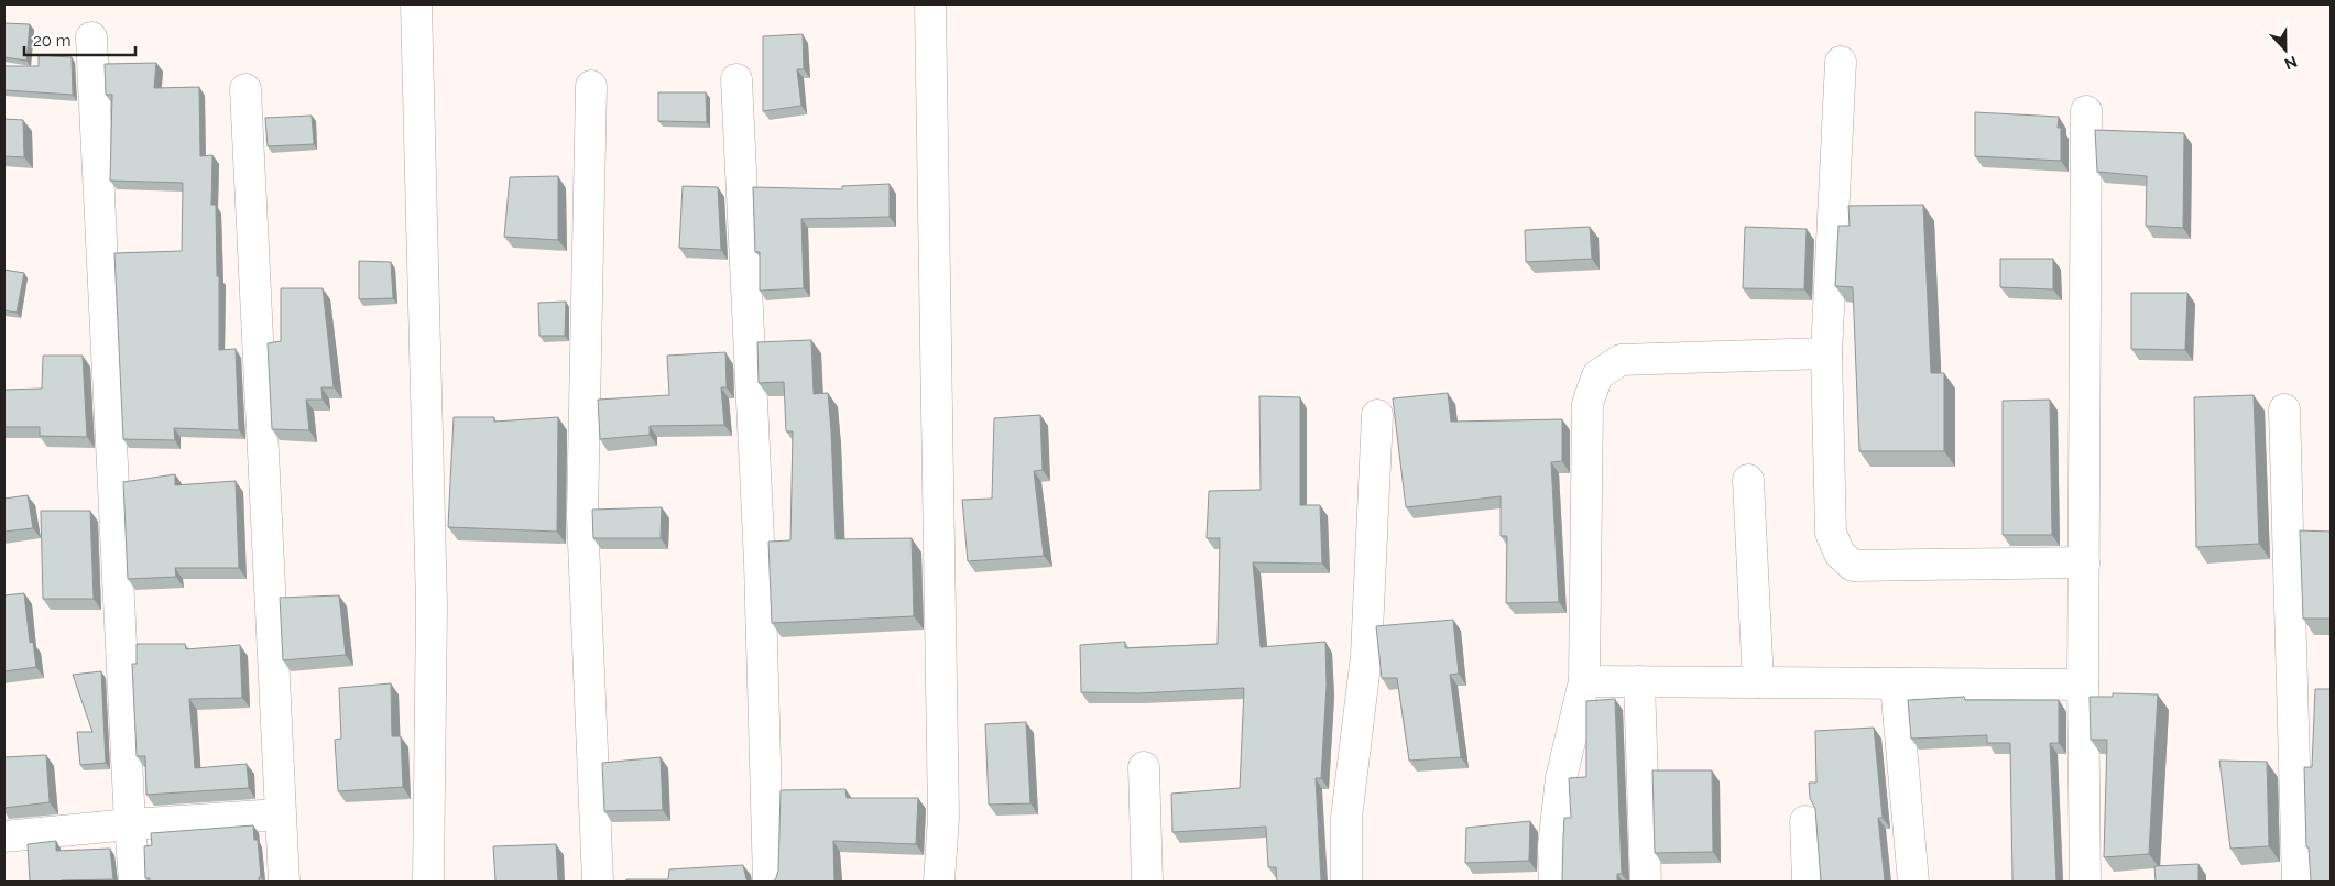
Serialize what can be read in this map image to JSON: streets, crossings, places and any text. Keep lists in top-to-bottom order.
{
  "scale_bar": "20 m",
  "north": "bottom"
}
